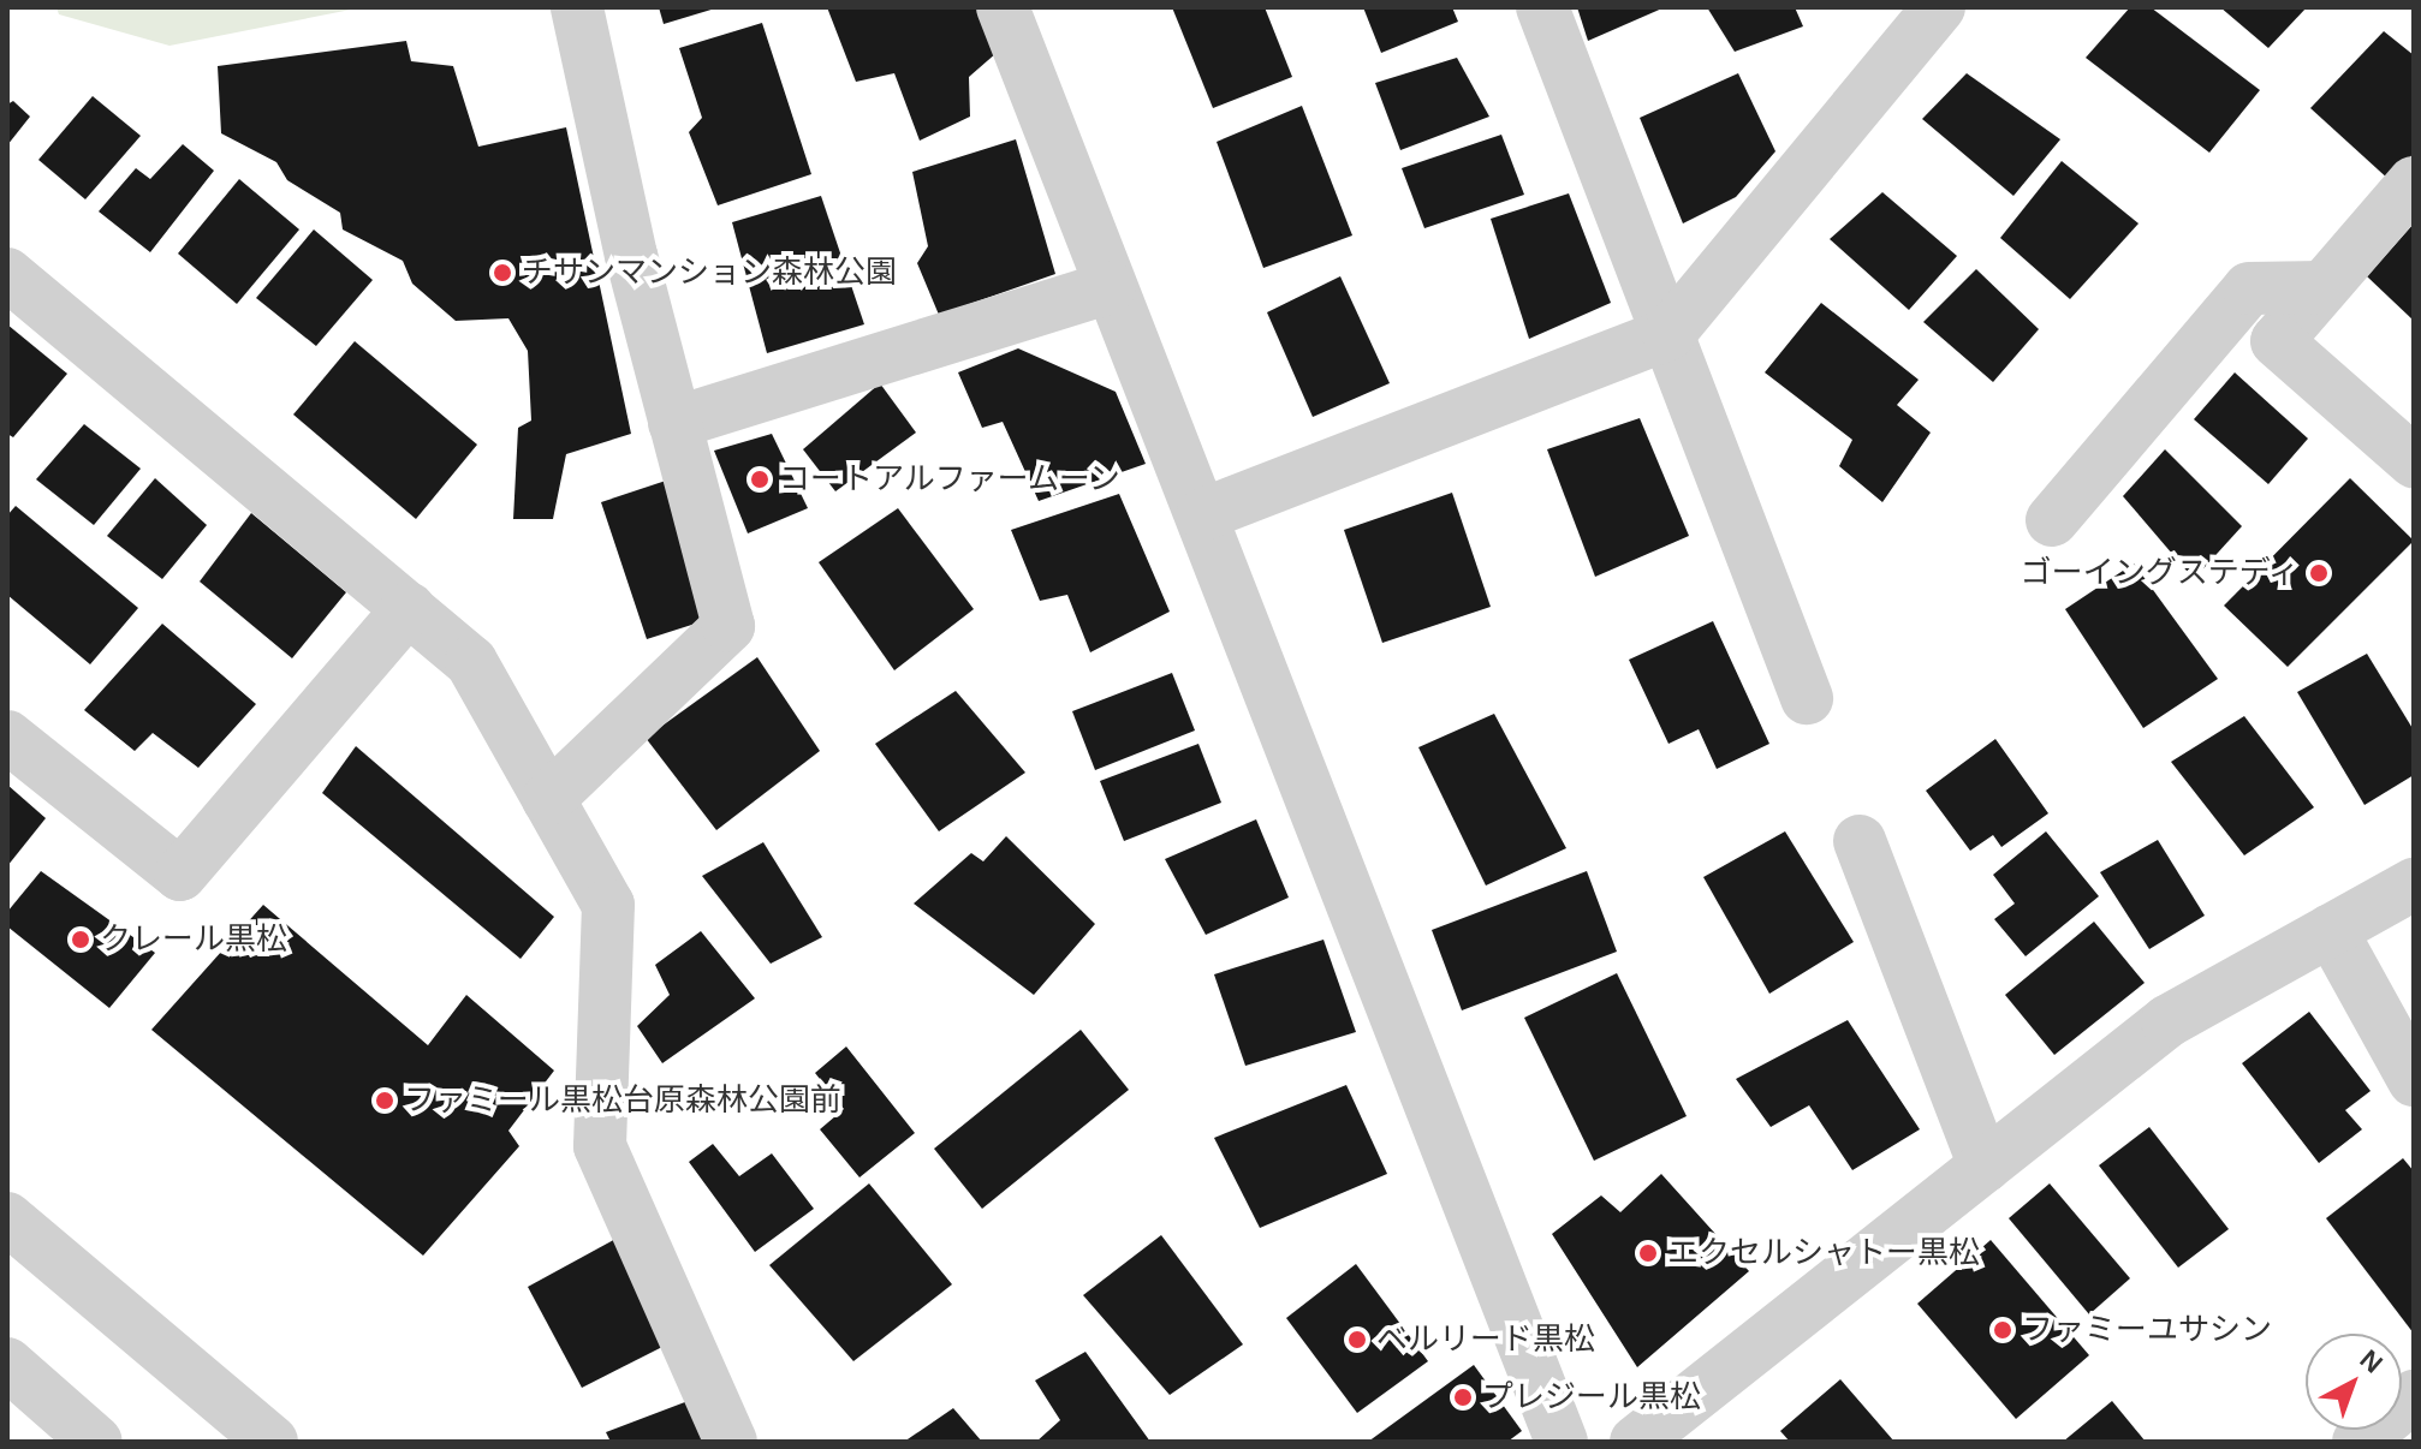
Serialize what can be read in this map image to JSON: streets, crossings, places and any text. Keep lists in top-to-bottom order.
{
  "places": [
    "チサンマンション森林公園",
    "コートアルファームーン",
    "ゴーイングステディ",
    "クレール黒松",
    "ファミール黒松台原森林公園前",
    "エクセルシャトー黒松",
    "ファミーユサシン",
    "ベルリード黒松",
    "プレジール黒松"
  ],
  "north": "top right"
}
